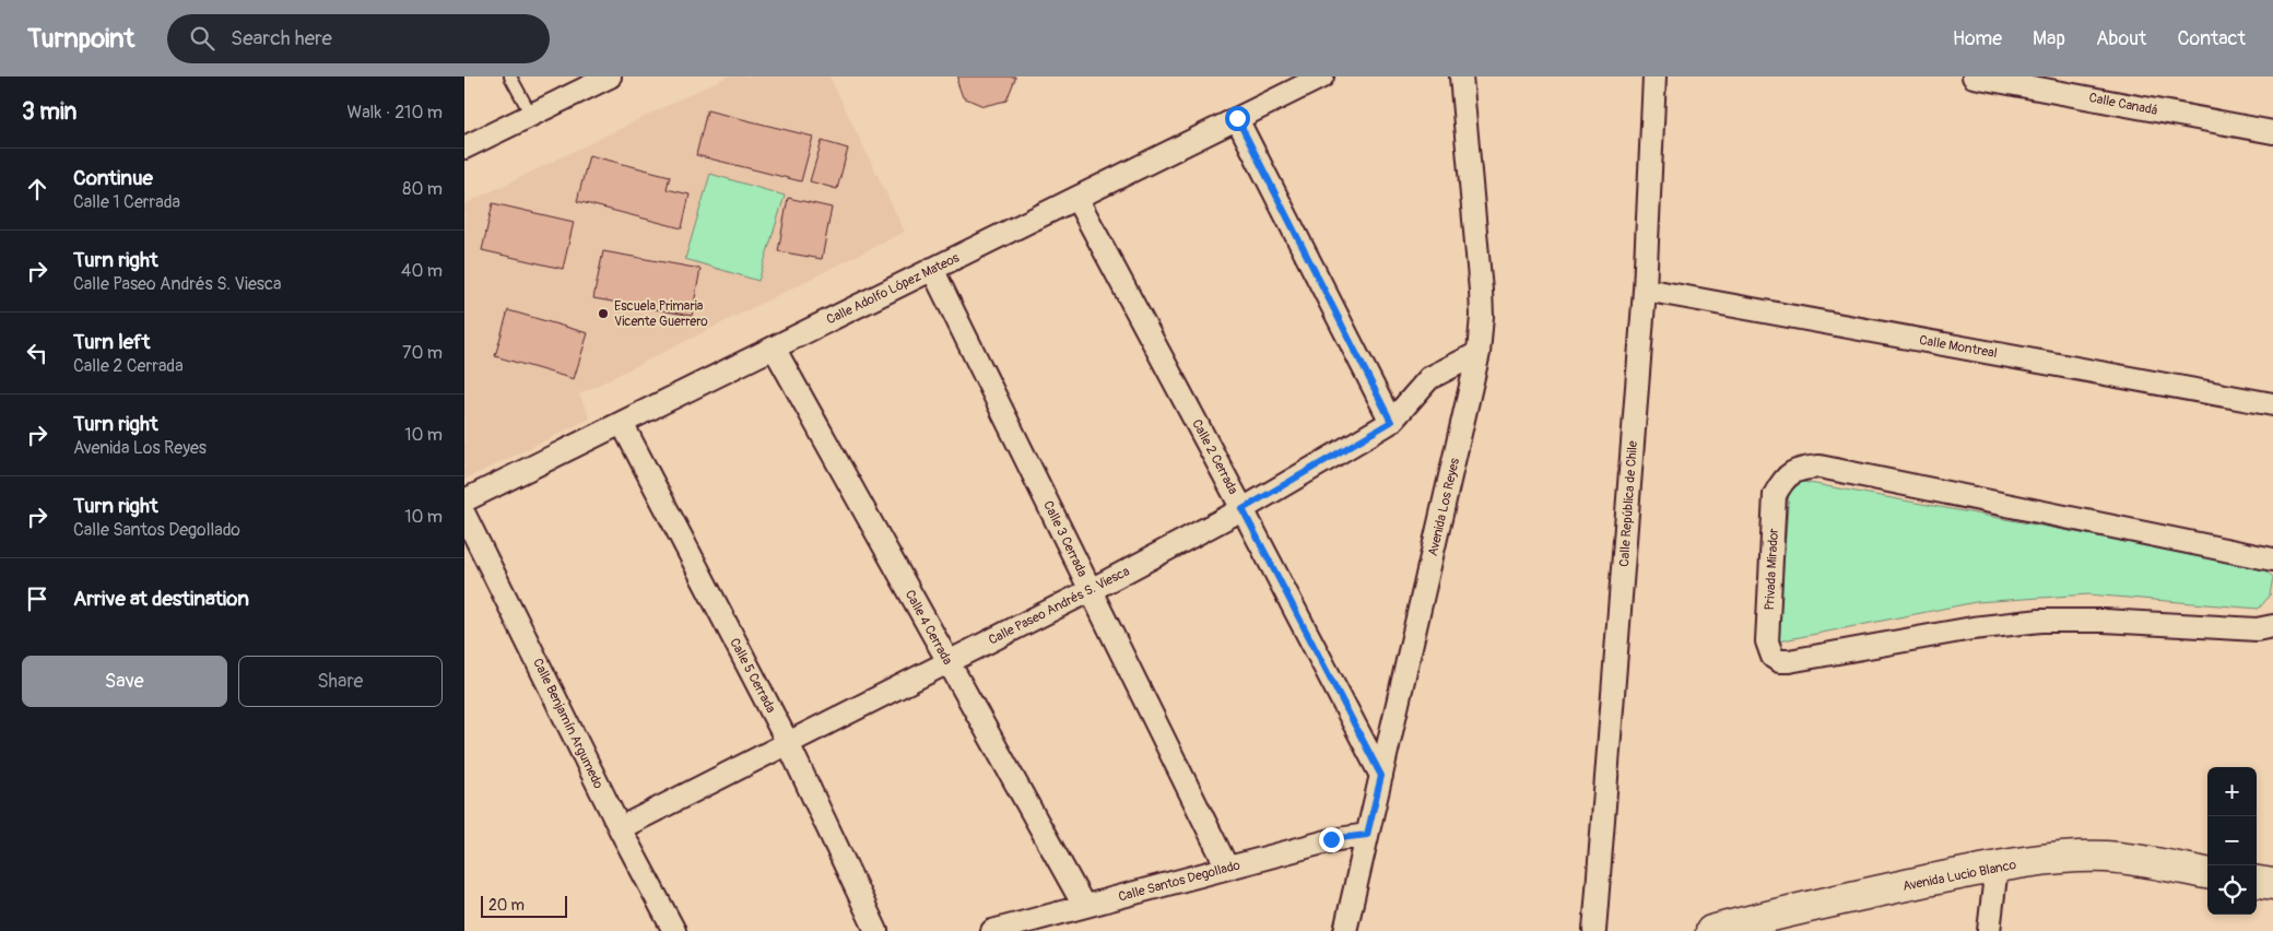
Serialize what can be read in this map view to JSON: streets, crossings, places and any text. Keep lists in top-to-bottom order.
{
  "streets": {
    "street": [
      "Calle Canadá",
      "Calle Adolfo López Mateos",
      "Calle Montreal",
      "Calle 2 Cerrada",
      "Calle República de Chile",
      "Avenida Los Reyes",
      "Calle 3 Cerrada",
      "Privada Mirador",
      "Calle Paseo Andrés S. Viesca",
      "Calle 4 Cerrada",
      "Calle 5 Cerrada",
      "Calle Benjamín Argumedo",
      "Avenida Lucio Blanco",
      "Calle Santos Degollado"
    ]
  },
  "crossings": [
    ["Calle Adolfo López Mateos", "Calle 2 Cerrada"],
    ["Calle Adolfo López Mateos", "Calle 3 Cerrada"],
    ["Calle Adolfo López Mateos", "Calle 4 Cerrada"],
    ["Calle Adolfo López Mateos", "Calle 5 Cerrada"],
    ["Calle Montreal", "Calle República de Chile"],
    ["Calle 2 Cerrada", "Avenida Los Reyes"],
    ["Calle 2 Cerrada", "Calle Paseo Andrés S. Viesca"],
    ["Avenida Los Reyes", "Calle Paseo Andrés S. Viesca"],
    ["Avenida Los Reyes", "Calle Santos Degollado"],
    ["Calle 3 Cerrada", "Calle Paseo Andrés S. Viesca"],
    ["Calle 3 Cerrada", "Calle Santos Degollado"],
    ["Calle Paseo Andrés S. Viesca", "Calle 4 Cerrada"],
    ["Calle Paseo Andrés S. Viesca", "Calle 5 Cerrada"],
    ["Calle Paseo Andrés S. Viesca", "Calle Benjamín Argumedo"],
    ["Calle 4 Cerrada", "Calle Santos Degollado"]
  ],
  "places": ["Escuela Primaria Vicente Guerrero"],
  "scale_bar": "20 m",
  "page": {
    "header": "Turnpoint",
    "search": "Search here",
    "nav": [
      "Home",
      "Map",
      "About",
      "Contact"
    ],
    "heading": ["3 min", "Walk · 210 m"],
    "list": [
      ["Continue", "Calle 1 Cerrada", "80 m"],
      ["Turn right", "Calle Paseo Andrés S. Viesca", "40 m"],
      ["Turn left", "Calle 2 Cerrada", "70 m"],
      ["Turn right", "Avenida Los Reyes", "10 m"],
      ["Turn right", "Calle Santos Degollado", "10 m"],
      "Arrive at destination"
    ],
    "buttons": ["Save", "Share"],
    "map_buttons": ["+", "−"],
    "scale": "20 m"
  }
}
